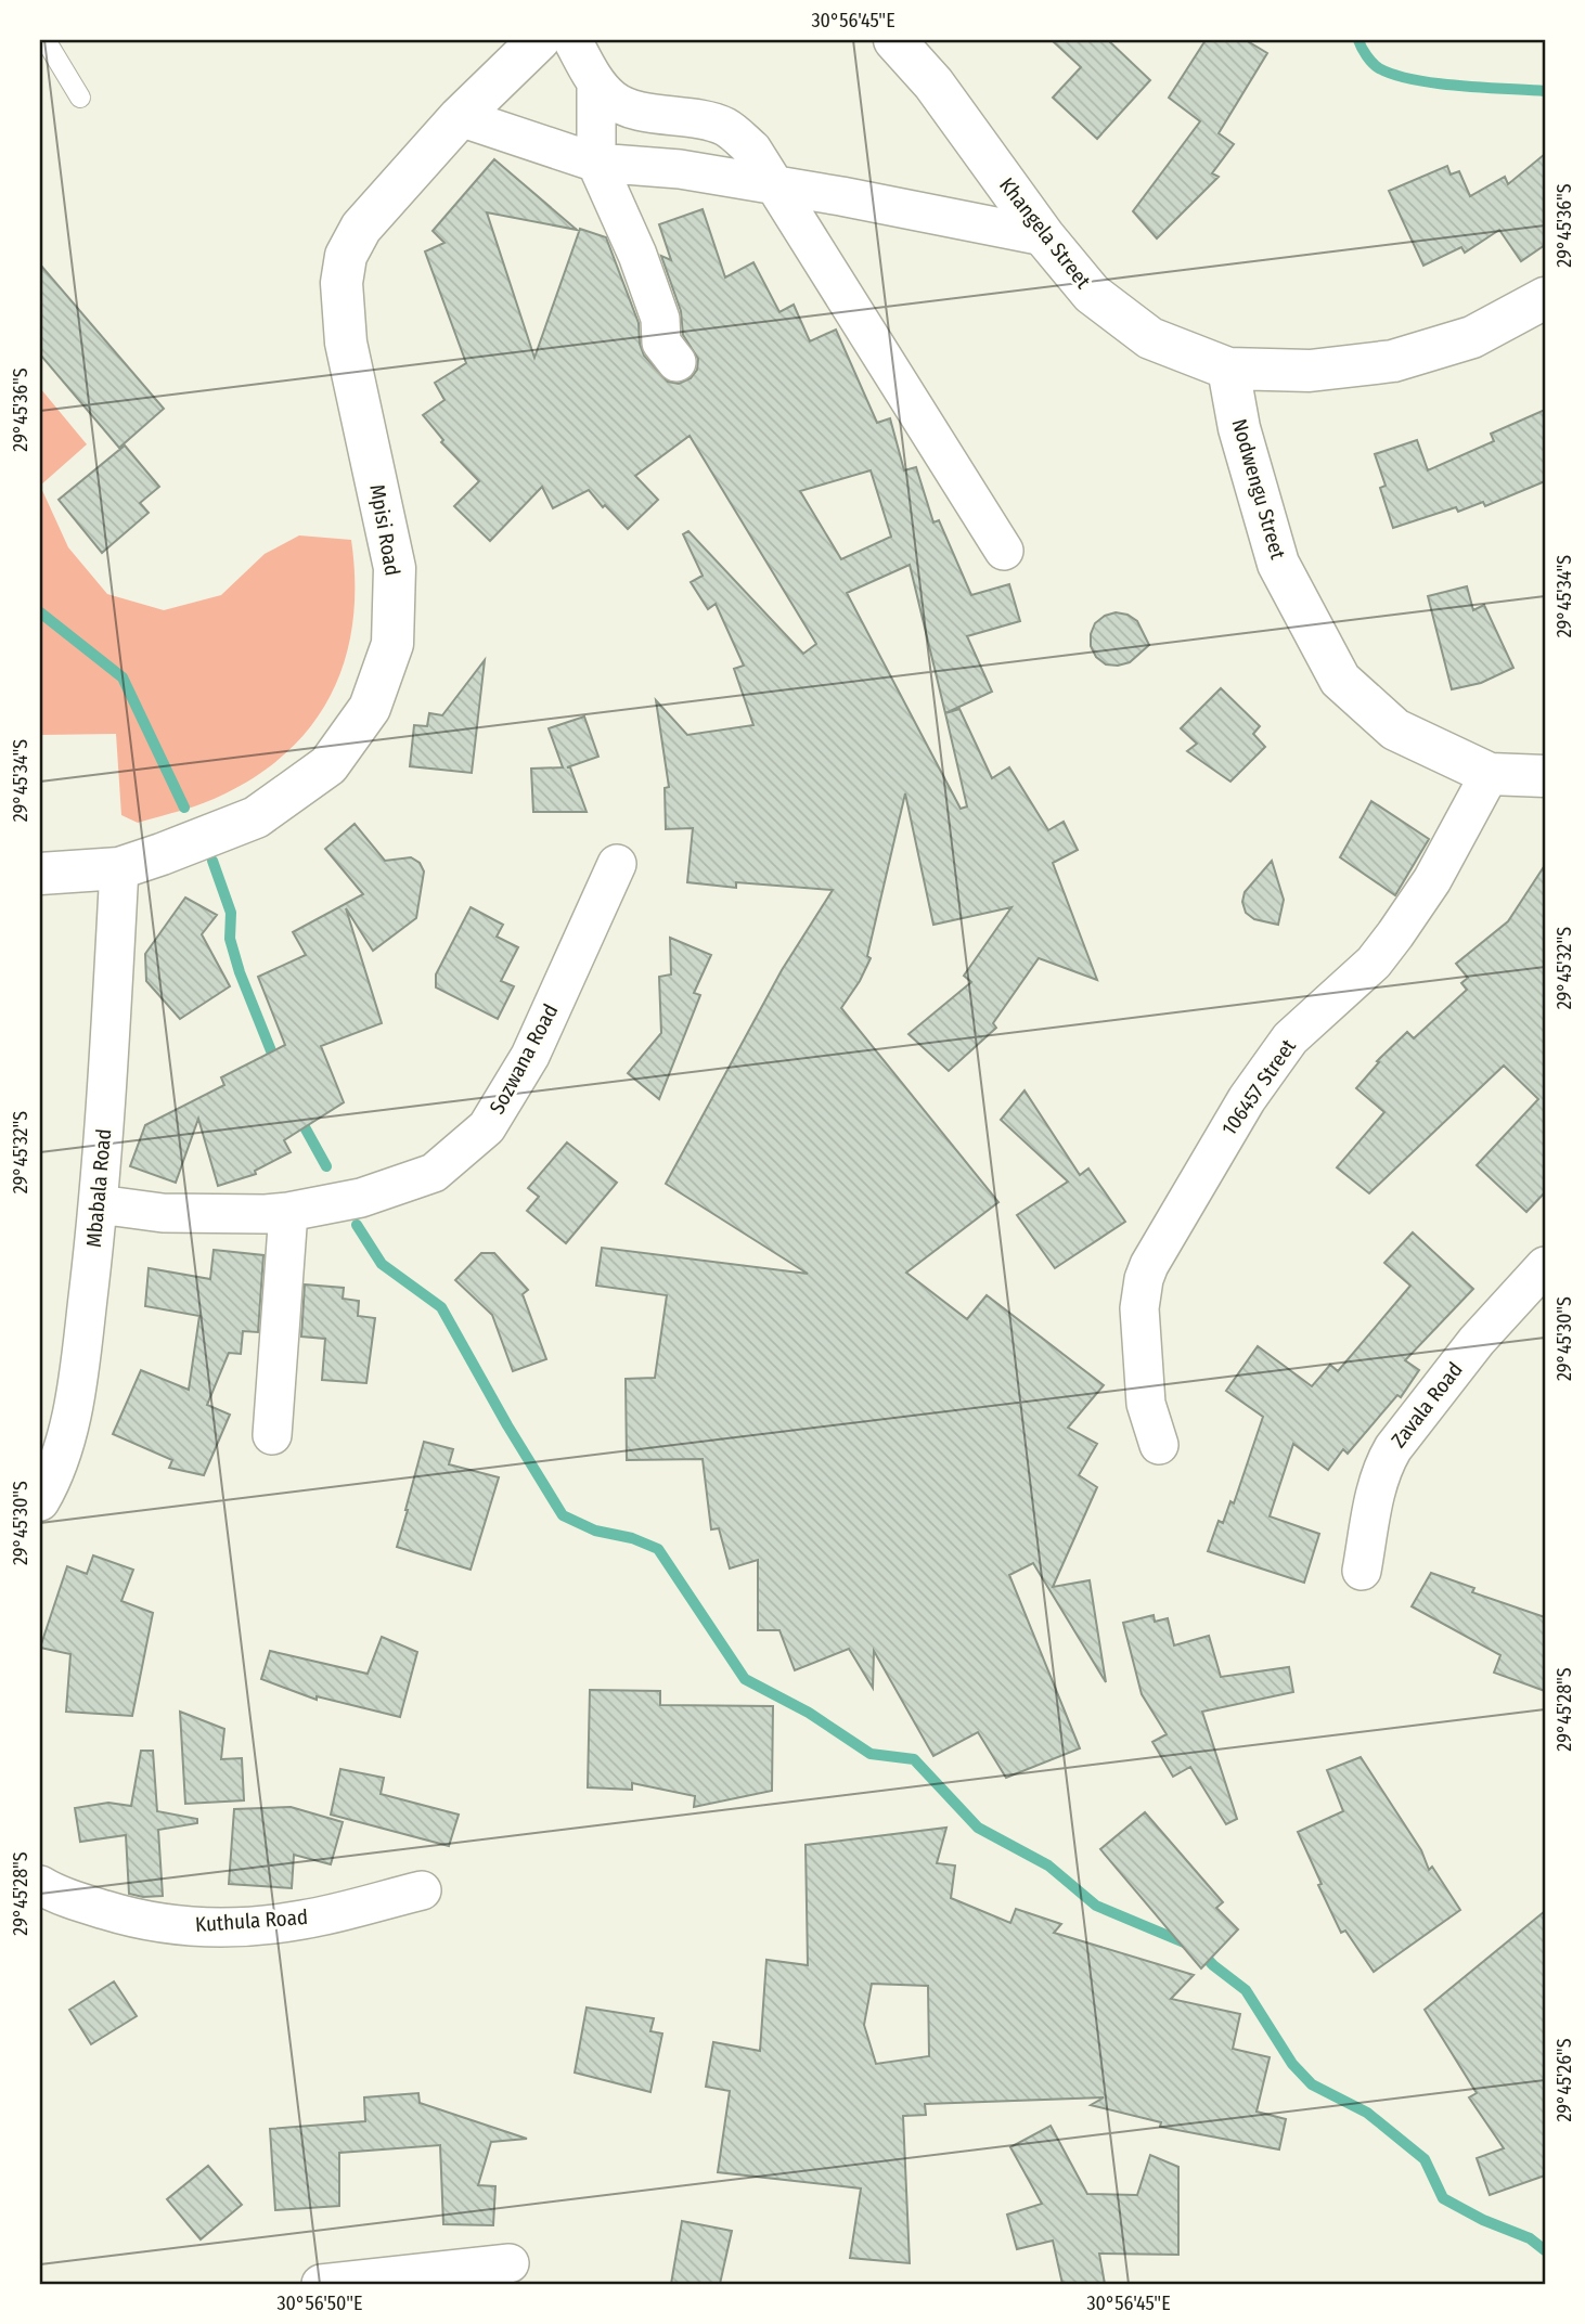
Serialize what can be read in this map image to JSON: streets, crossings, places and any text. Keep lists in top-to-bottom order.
{
  "streets": {
    "street": [
      "Khangela Street",
      "Nodwengu Street",
      "Mpisi Road",
      "Sozwana Road",
      "106457 Street",
      "Mbabala Road",
      "Zavala Road",
      "Kuthula Road"
    ]
  },
  "crossings": [
    ["Khangela Street", "Nodwengu Street"],
    ["Nodwengu Street", "106457 Street"],
    ["Mpisi Road", "Mbabala Road"],
    ["Sozwana Road", "Mbabala Road"]
  ],
  "coordinates": [
    "30°56'45\"E",
    "29°45'36\"S",
    "29°45'34\"S",
    "29°45'32\"S",
    "29°45'30\"S",
    "29°45'28\"S",
    "29°45'26\"S",
    "30°56'50\"E"
  ]
}
